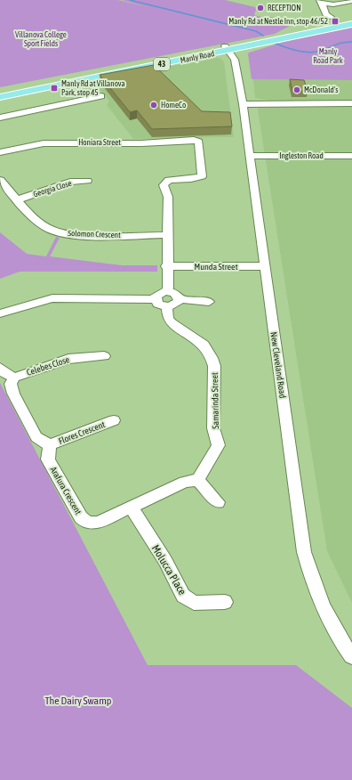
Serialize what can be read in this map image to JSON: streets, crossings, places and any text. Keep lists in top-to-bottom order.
{
  "streets": {
    "main road": ["Manly Road", "43"],
    "street": [
      "Honiara Street",
      "Ingleston Road",
      "Georgia Close",
      "Solomon Crescent",
      "Munda Street",
      "New Cleveland Road",
      "Celebes Close",
      "Samarinda Street",
      "Flores Crescent",
      "Arafura Crescent",
      "Molucca Place"
    ]
  },
  "crossings": [
    ["Manly Road", "New Cleveland Road"],
    ["Honiara Street", "Solomon Crescent"],
    ["Ingleston Road", "New Cleveland Road"],
    ["Georgia Close", "Solomon Crescent"],
    ["Munda Street", "New Cleveland Road"],
    ["Flores Crescent", "Arafura Crescent"],
    ["Arafura Crescent", "Molucca Place"]
  ],
  "parks": ["Villanova College Sport Fields", "Manly Road Park", "The Dairy Swamp"],
  "places": {
    "other": ["RECEPTION", "McDonald's", "HomeCo"],
    "transit": ["Manly Rd at Nestle Inn, stop 46/52", "Manly Rd at Villanova Park, stop 45"]
  }
}
